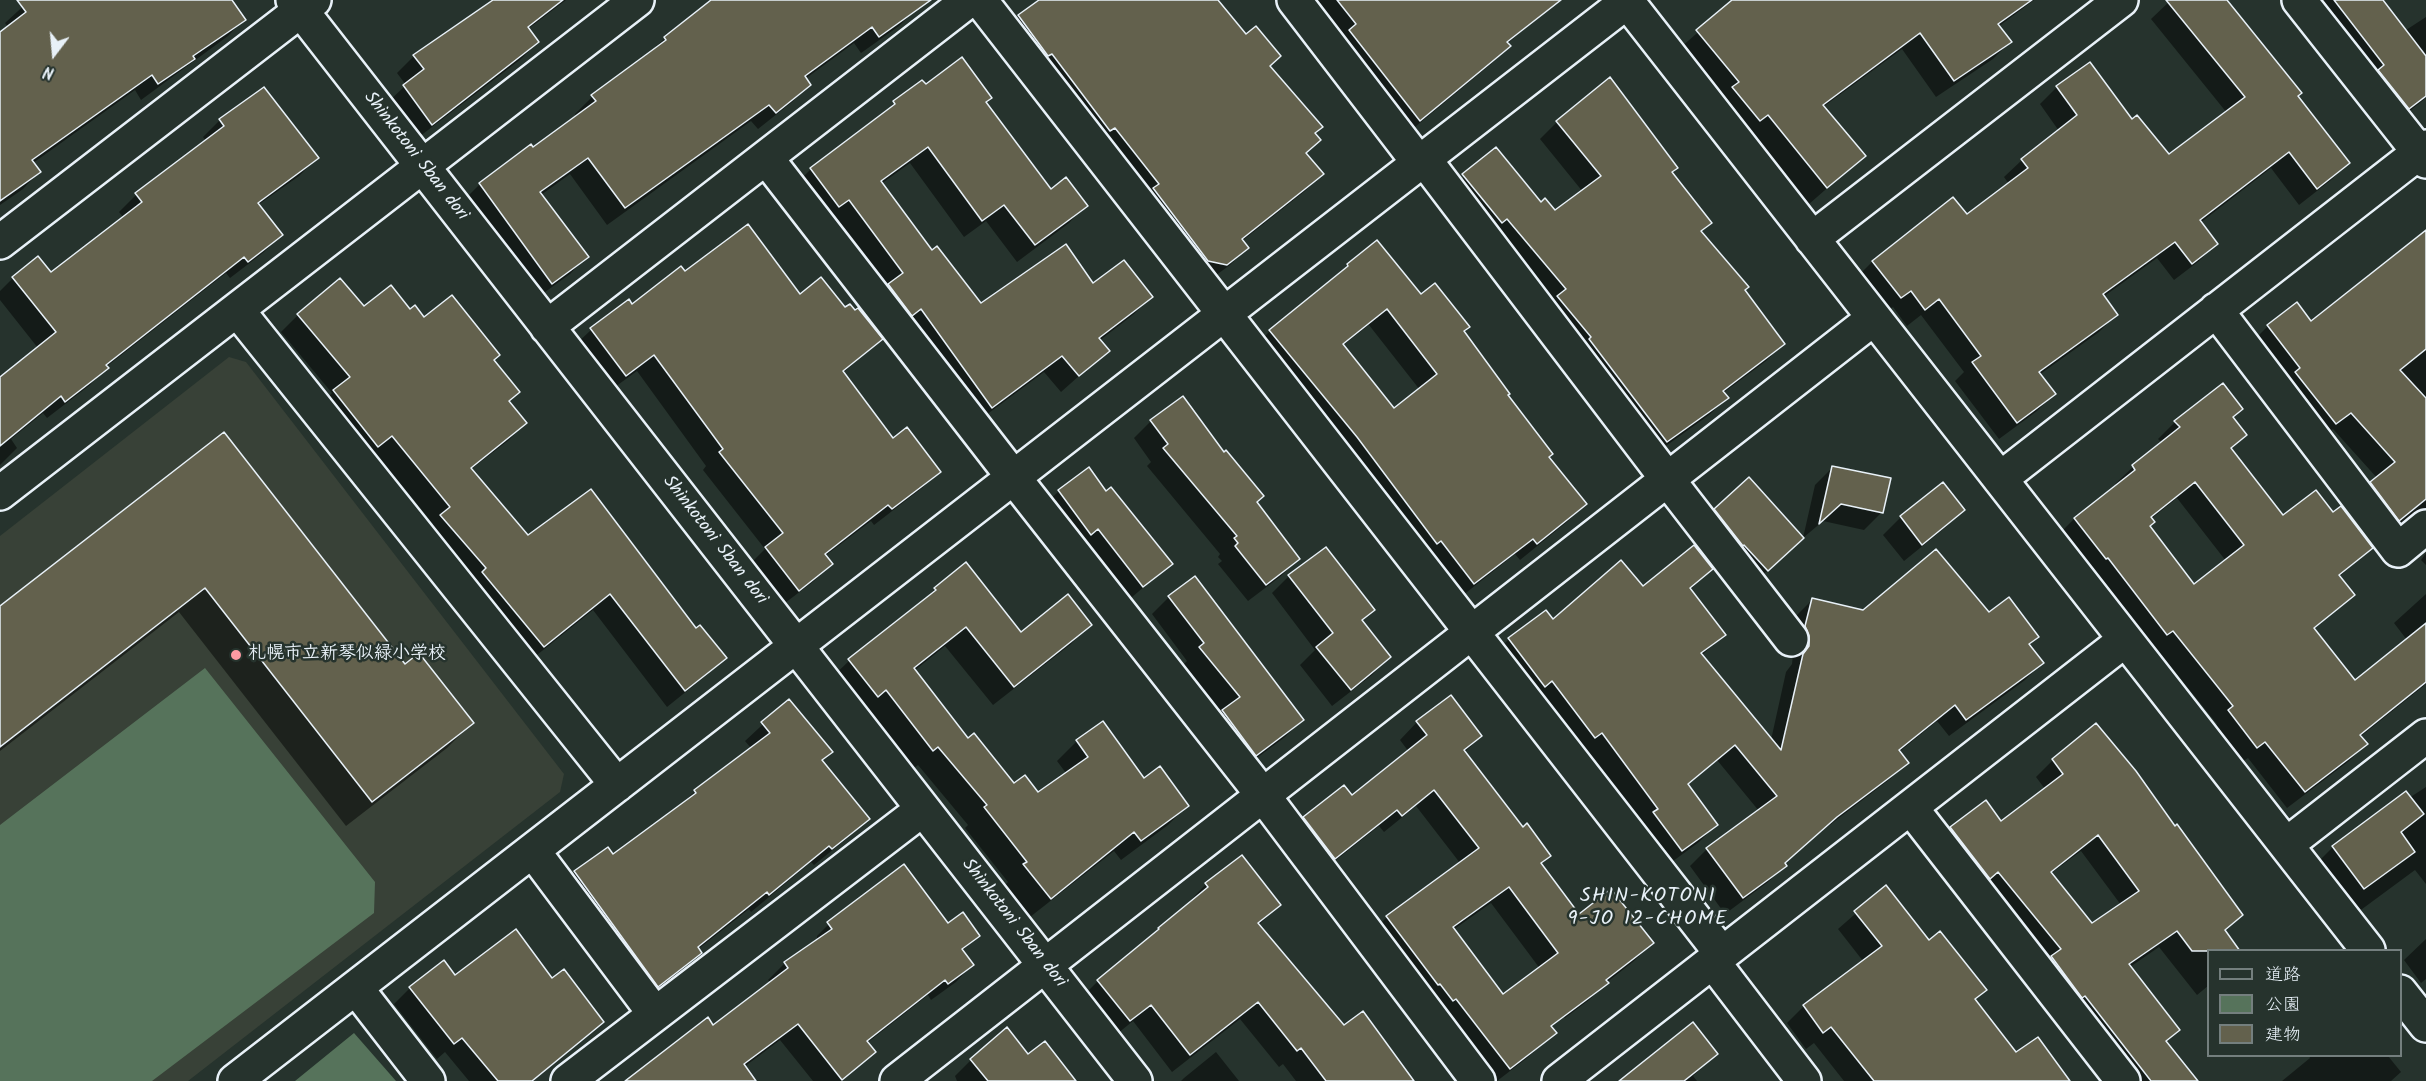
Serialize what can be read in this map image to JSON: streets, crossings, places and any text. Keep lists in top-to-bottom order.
{
  "streets": {
    "street": ["Shinkotoni 5ban dori"]
  },
  "districts": ["SHIN-KOTONI 9-JO 12-CHOME"],
  "places": ["札幌市立新琴似緑小学校"],
  "legend": ["道路", "公園", "建物"],
  "north": "bottom"
}
